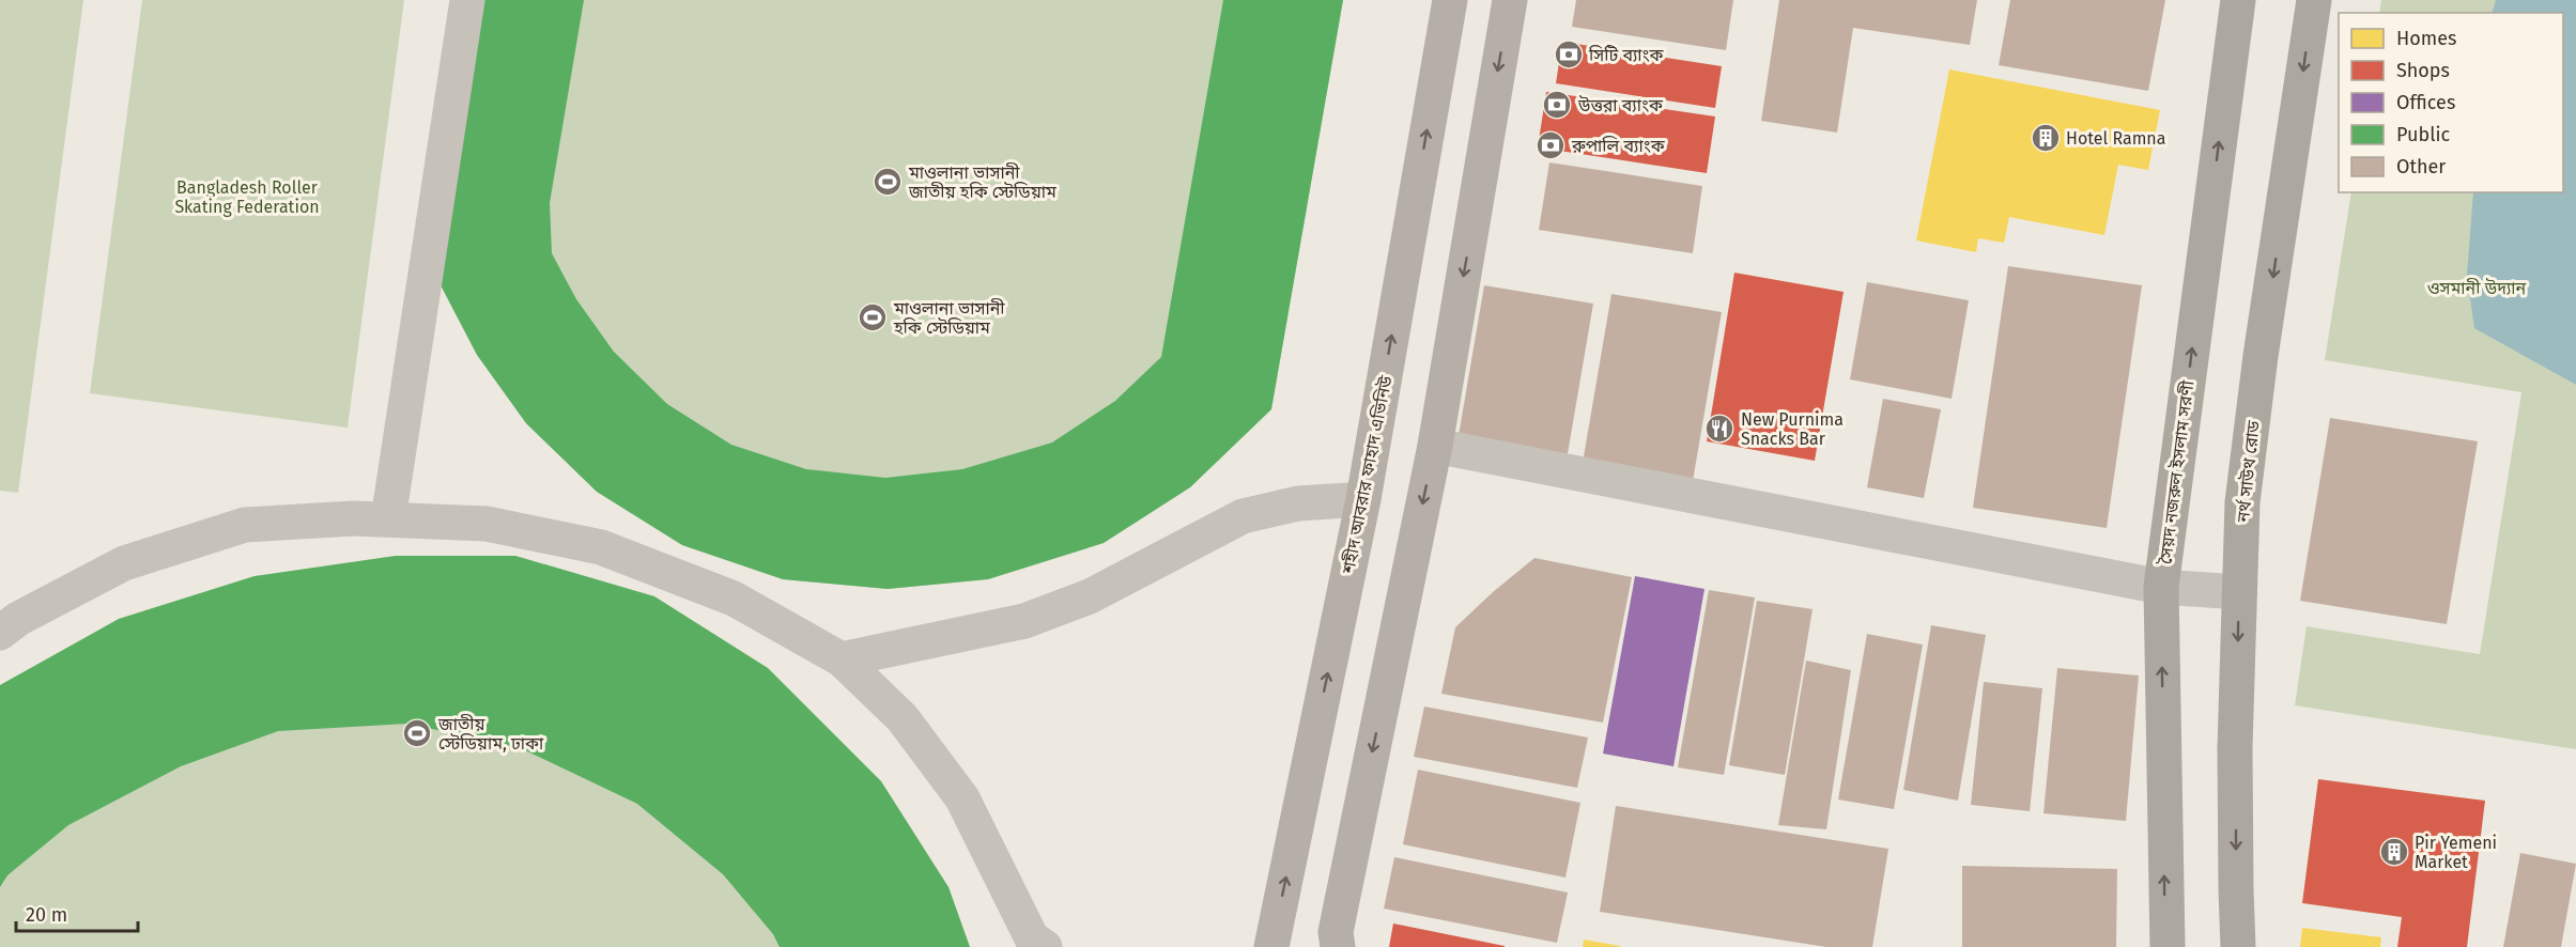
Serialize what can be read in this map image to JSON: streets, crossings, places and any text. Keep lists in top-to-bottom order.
{
  "streets": {
    "highway": ["নর্থ সাউথ রোড", "সৈয়দ নজরুল ইসলাম সরণী"],
    "main road": ["শহীদ আবরার ফাহাদ এভিনিউ"]
  },
  "one_way": ["নর্থ সাউথ রোড", "সৈয়দ নজরুল ইসলাম সরণী"],
  "parks": ["Bangladesh Roller Skating Federation", "ওসমানী উদ্যান"],
  "places": {
    "bank": ["সিটি ব্যাংক", "উত্তরা ব্যাংক", "রুপালি ব্যাংক"],
    "building": ["Hotel Ramna", "Pir Yemeni Market"],
    "sports": ["মাওলানা ভাসানী জাতীয় হকি স্টেডিয়াম", "মাওলানা ভাসানী হকি স্টেডিয়াম", "জাতীয় স্টেডিয়াম, ঢাকা"],
    "restaurant": ["New Purnima Snacks Bar"]
  },
  "legend": [
    "Homes",
    "Shops",
    "Offices",
    "Public",
    "Other"
  ],
  "scale_bar": "20 m"
}
